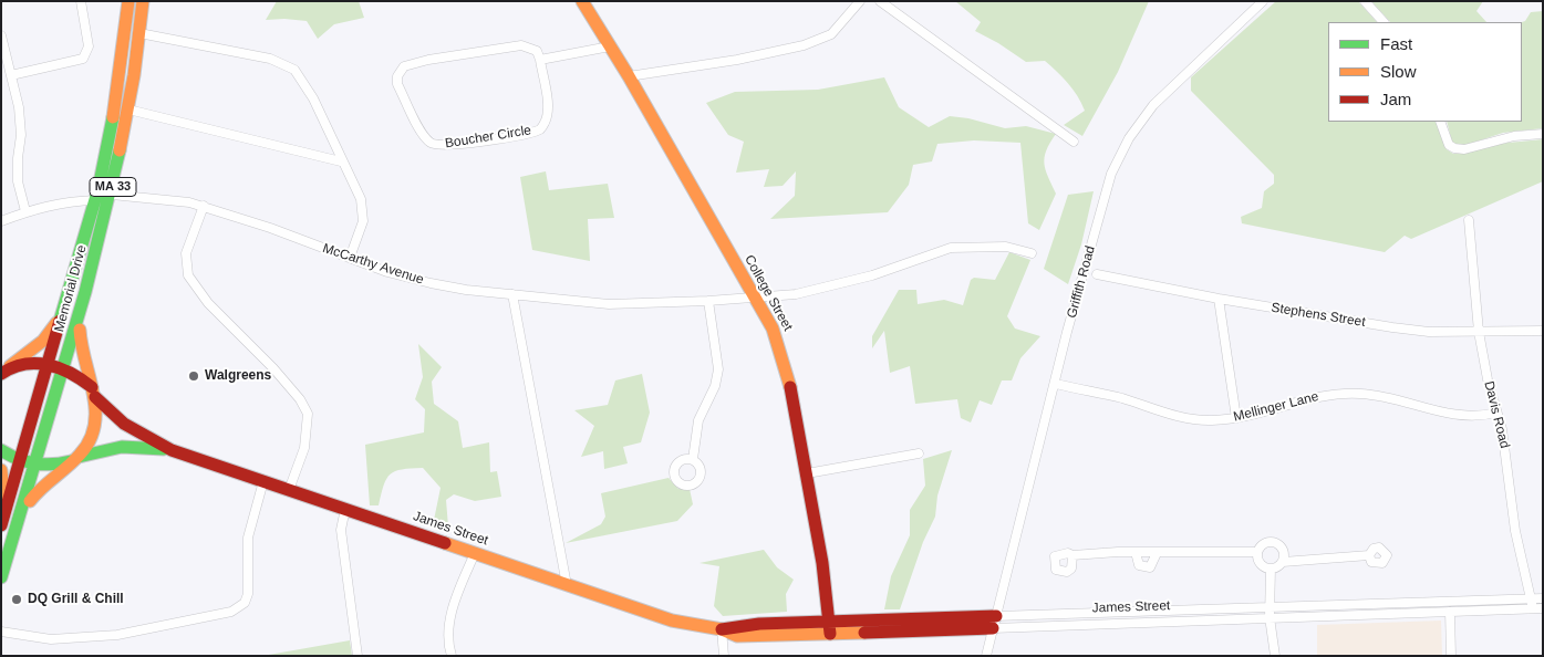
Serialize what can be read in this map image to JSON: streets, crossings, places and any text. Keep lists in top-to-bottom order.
{
  "streets": {
    "main road": [
      "MA 33",
      "Memorial Drive",
      "College Street",
      "James Street"
    ],
    "street": [
      "Boucher Circle",
      "McCarthy Avenue",
      "Griffith Road",
      "Stephens Street",
      "Mellinger Lane",
      "Davis Road"
    ]
  },
  "crossings": [
    ["McCarthy Avenue", "Memorial Drive"],
    ["Griffith Road", "Mellinger Lane"],
    ["Griffith Road", "James Street"],
    ["Memorial Drive", "James Street"],
    ["College Street", "James Street"],
    ["Stephens Street", "Davis Road"],
    ["Mellinger Lane", "Davis Road"],
    ["Davis Road", "James Street"]
  ],
  "places": ["Walgreens", "DQ Grill & Chill"],
  "legend": ["Fast", "Slow", "Jam"]
}
